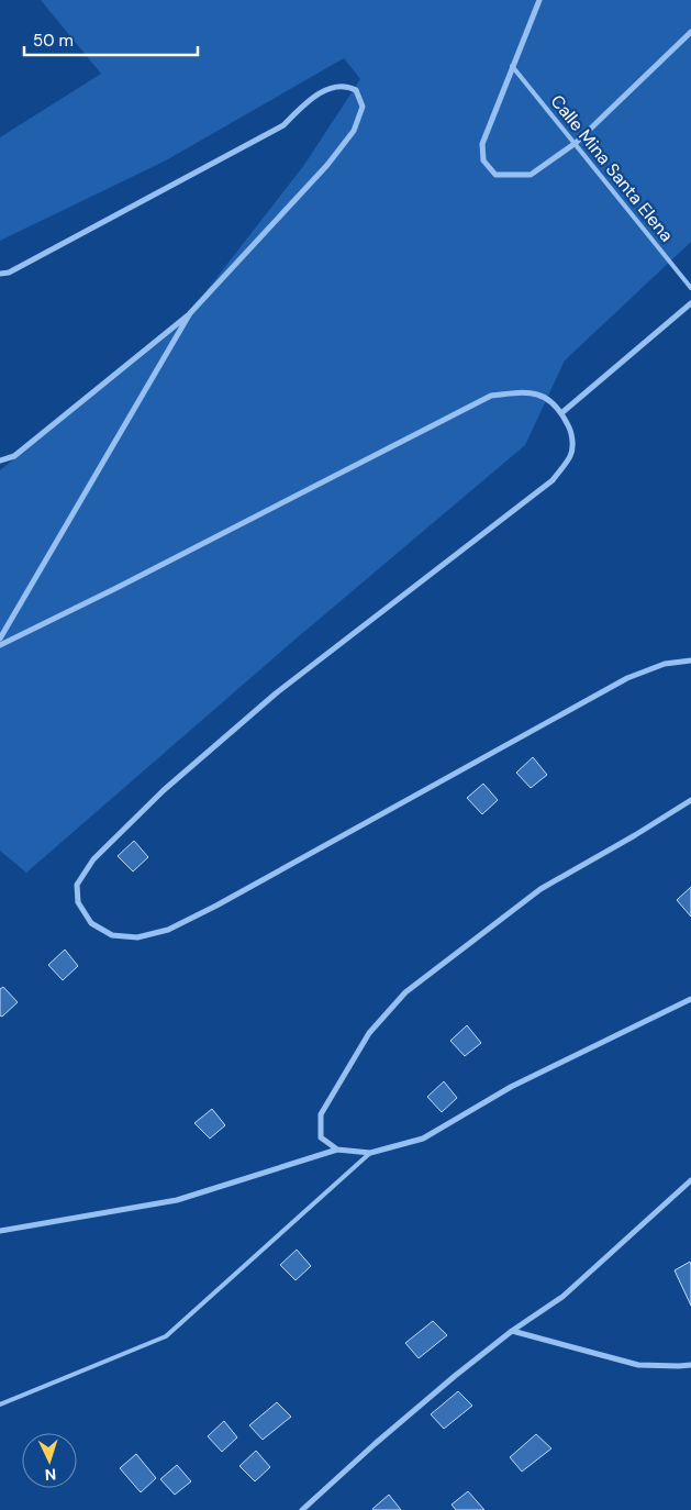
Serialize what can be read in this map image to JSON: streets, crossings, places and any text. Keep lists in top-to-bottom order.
{
  "streets": {
    "lane": ["Calle Mina Santa Elena"]
  },
  "scale_bar": "50 m",
  "north": "bottom"
}
